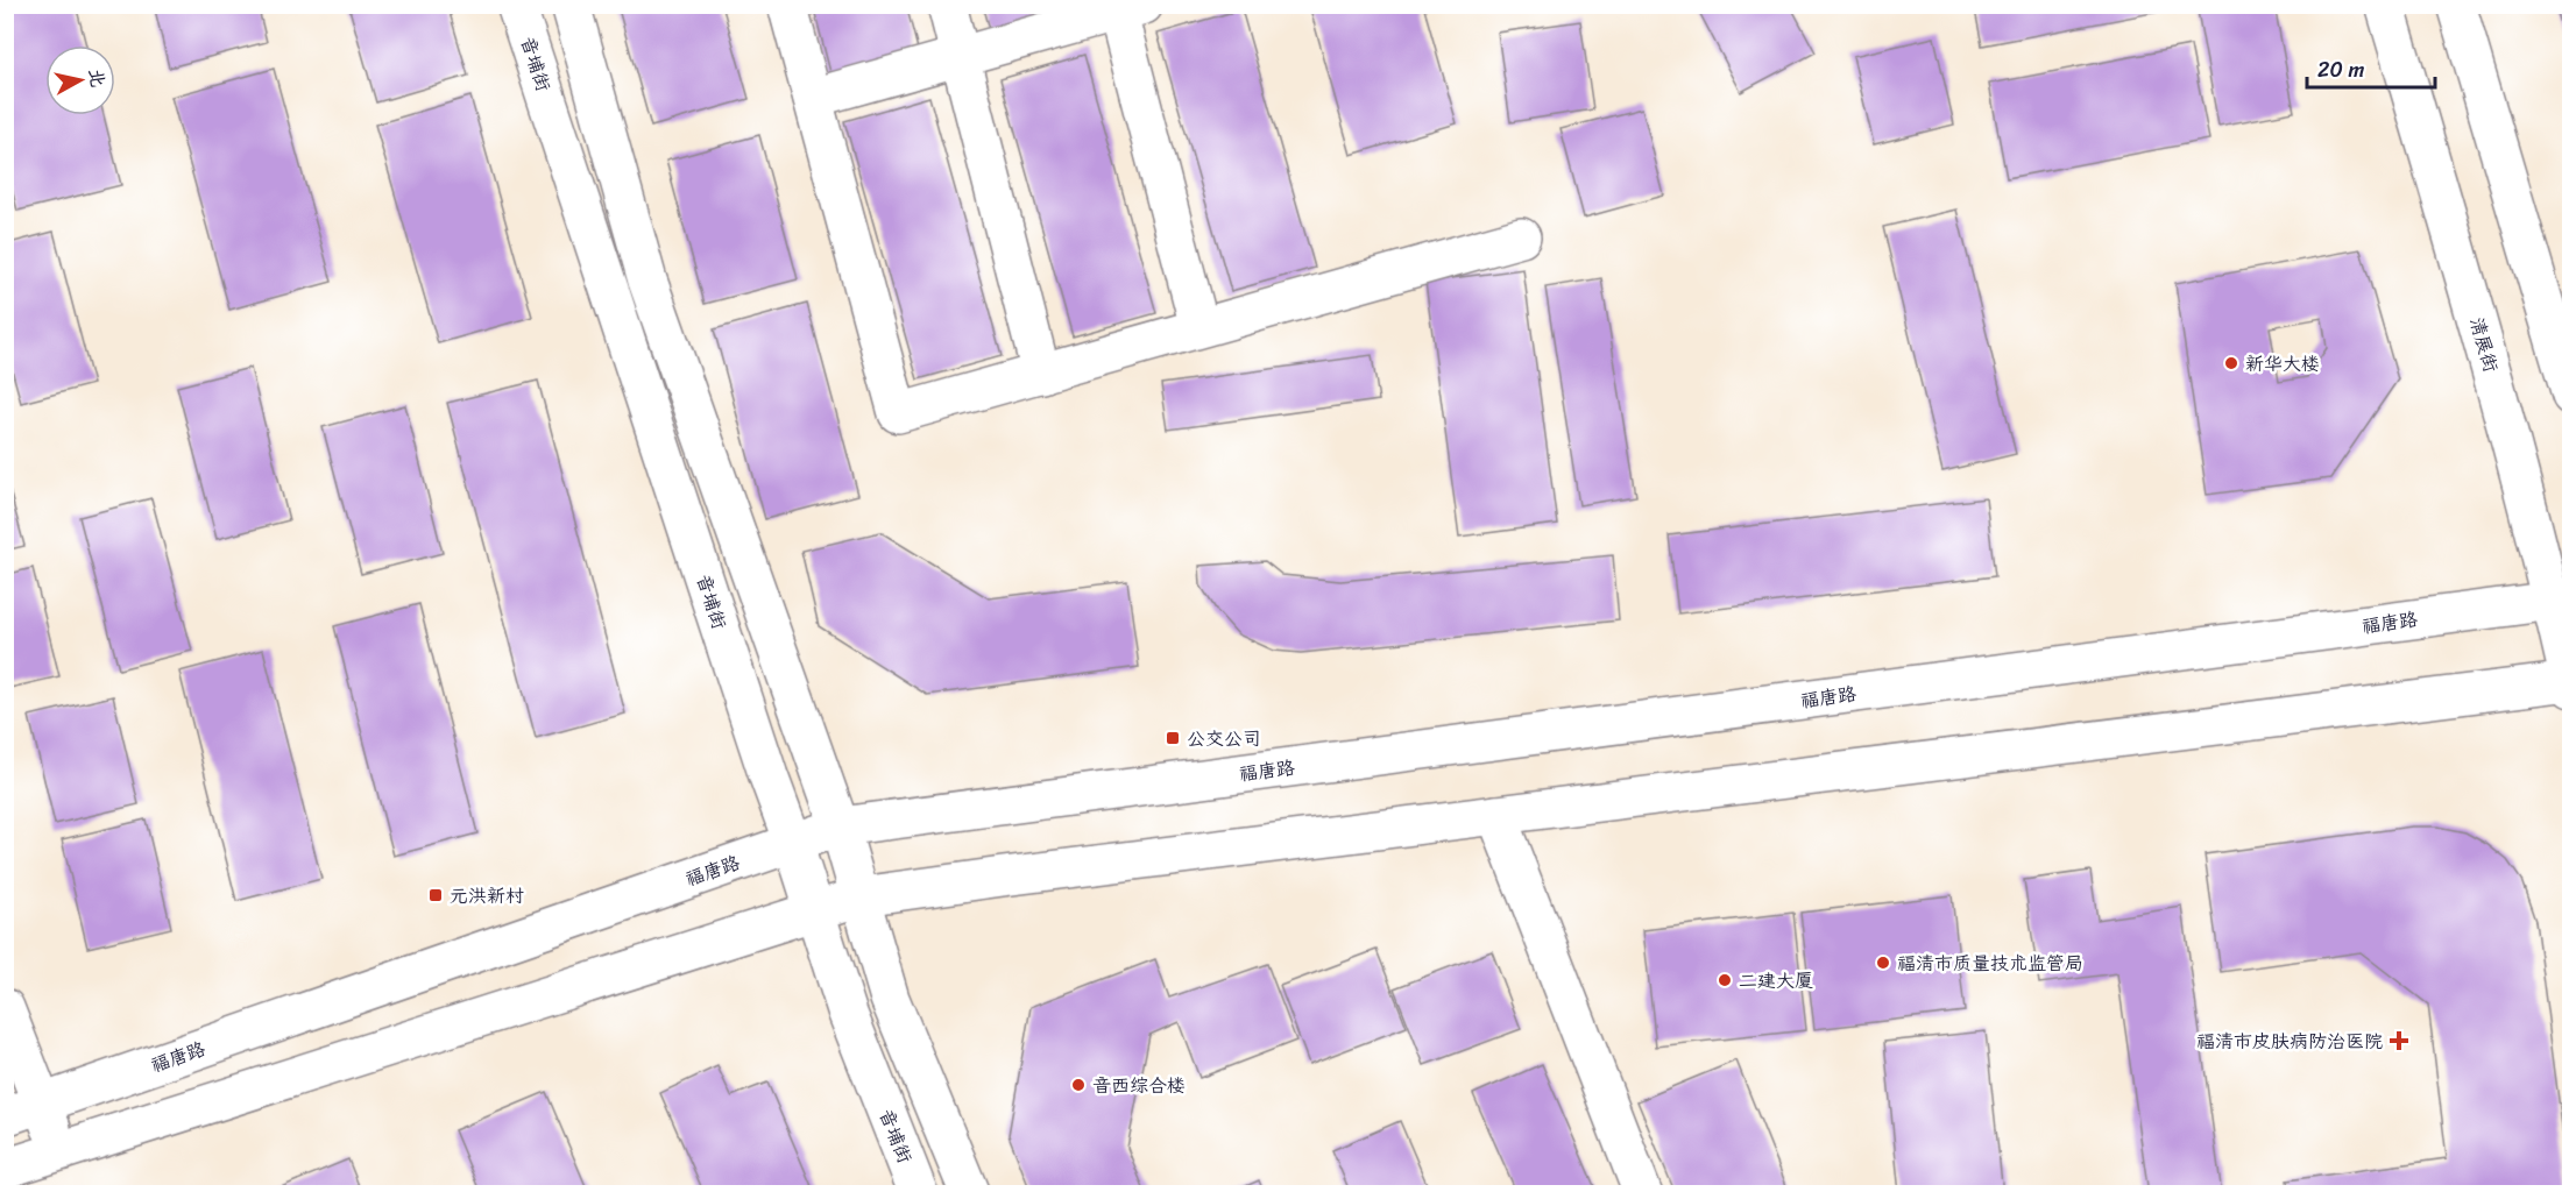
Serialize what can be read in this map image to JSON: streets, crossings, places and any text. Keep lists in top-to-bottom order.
{
  "streets": {
    "street": ["音埔街", "清展街", "福唐路"]
  },
  "crossings": [
    ["音埔街", "福唐路"],
    ["清展街", "福唐路"]
  ],
  "places": {
    "other": [
      "新华大楼",
      "福清市质量技术监管局",
      "二建大厦",
      "音西综合楼"
    ],
    "transit": ["公交公司", "元洪新村"],
    "health": ["福清市皮肤病防治医院"]
  },
  "scale_bar": "20 m",
  "north": "right"
}
